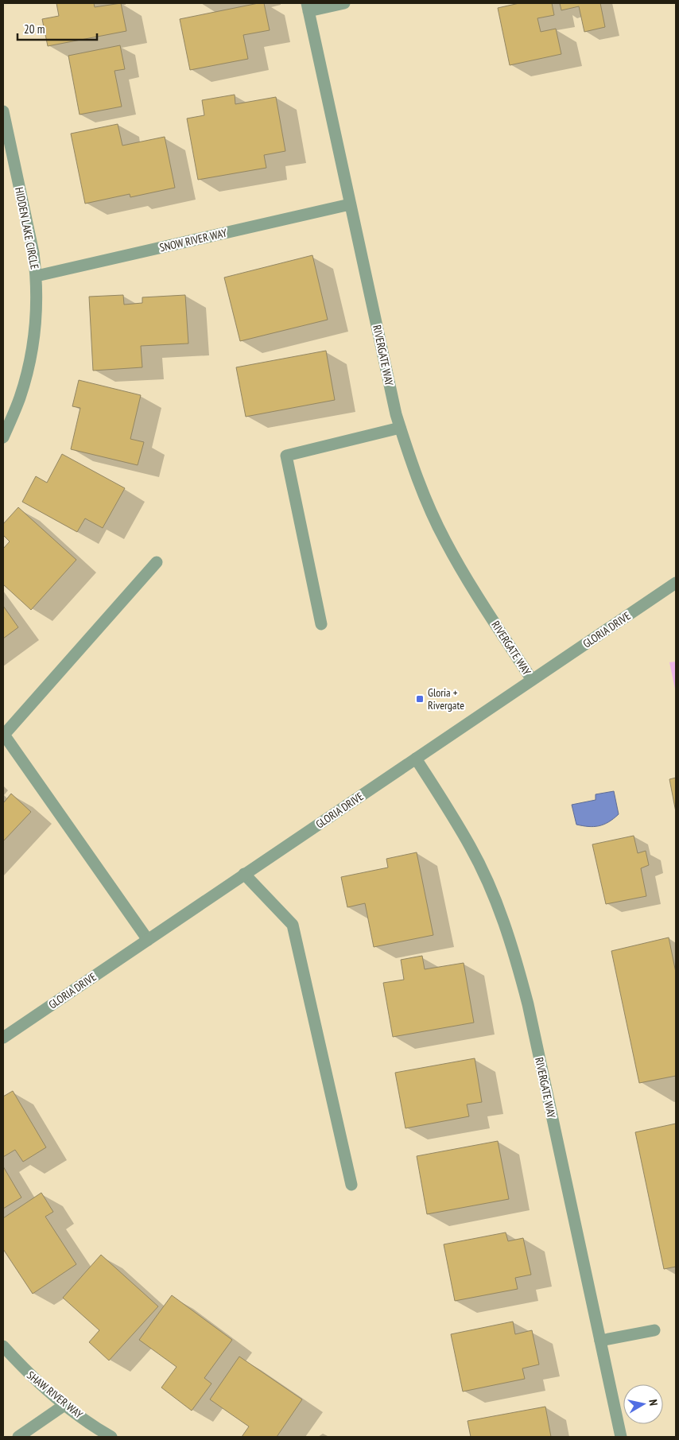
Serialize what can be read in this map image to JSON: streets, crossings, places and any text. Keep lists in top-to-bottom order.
{
  "streets": {
    "street": [
      "HIDDEN LAKE CIRCLE",
      "SNOW RIVER WAY",
      "RIVERGATE WAY",
      "GLORIA DRIVE",
      "SHAW RIVER WAY"
    ]
  },
  "crossings": [
    ["HIDDEN LAKE CIRCLE", "SNOW RIVER WAY"],
    ["SNOW RIVER WAY", "RIVERGATE WAY"],
    ["RIVERGATE WAY", "GLORIA DRIVE"]
  ],
  "places": {
    "transit": ["Gloria + Rivergate"]
  },
  "scale_bar": "20 m",
  "north": "right"
}
